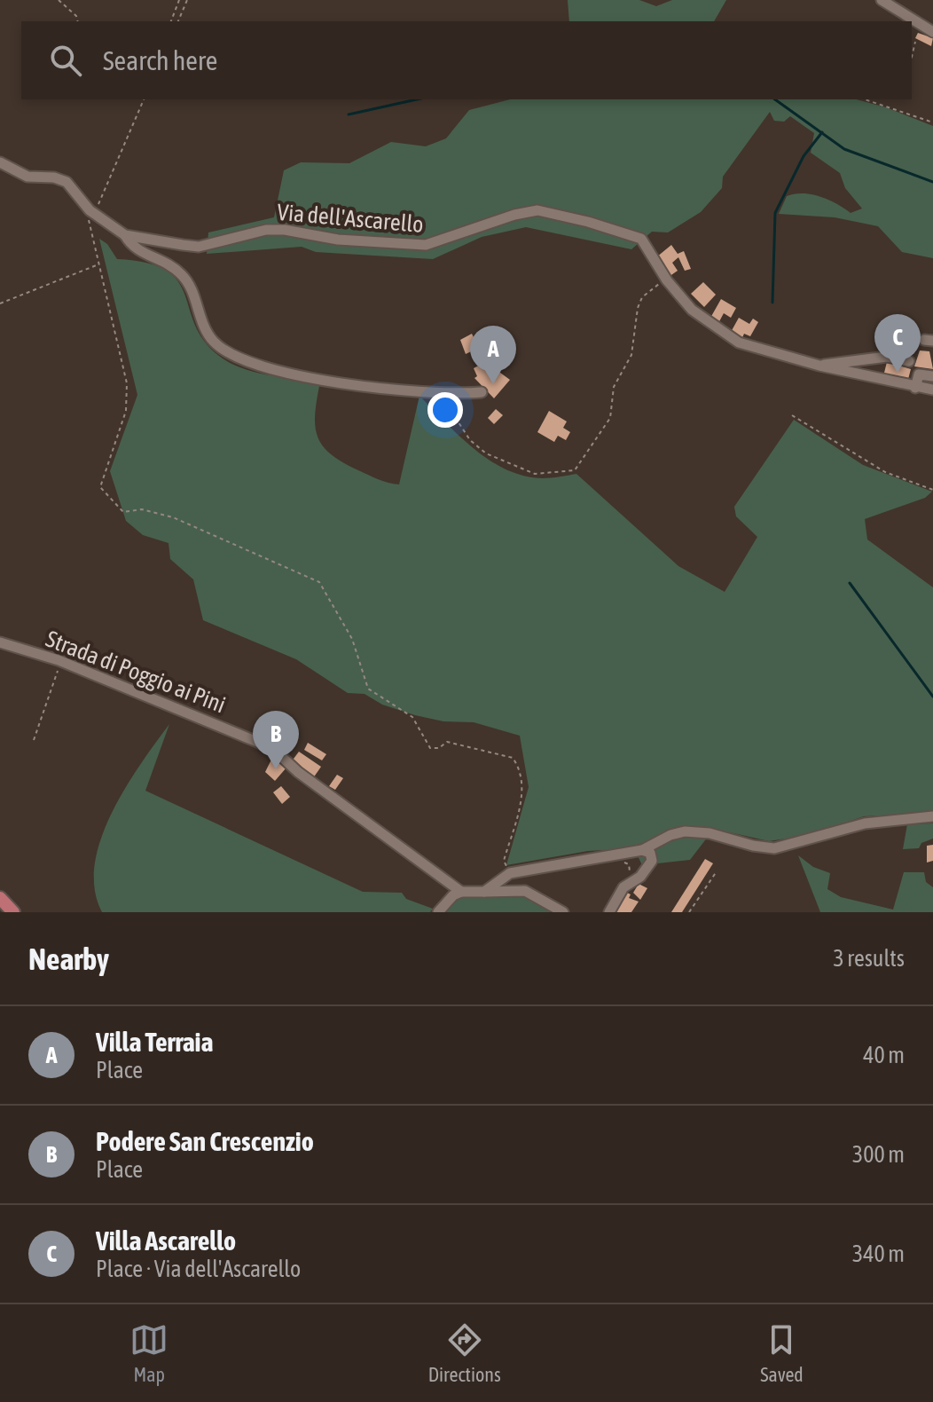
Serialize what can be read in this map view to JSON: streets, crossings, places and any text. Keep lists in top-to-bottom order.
{
  "streets": {
    "street": ["Via dell'Ascarello", "Strada di Poggio ai Pini"]
  },
  "page": {
    "search": "Search here",
    "pins": ["C", "A", "B"],
    "heading": ["Nearby", "3 results"],
    "list": [
      {
        "mark": "A",
        "name": "Villa Terraia",
        "note": "Place",
        "value": "40 m"
      },
      {
        "mark": "B",
        "name": "Podere San Crescenzio",
        "note": "Place",
        "value": "300 m"
      },
      {
        "mark": "C",
        "name": "Villa Ascarello",
        "note": "Place · Via dell'Ascarello",
        "value": "340 m"
      }
    ],
    "nav": ["Map", "Directions", "Saved"]
  }
}
